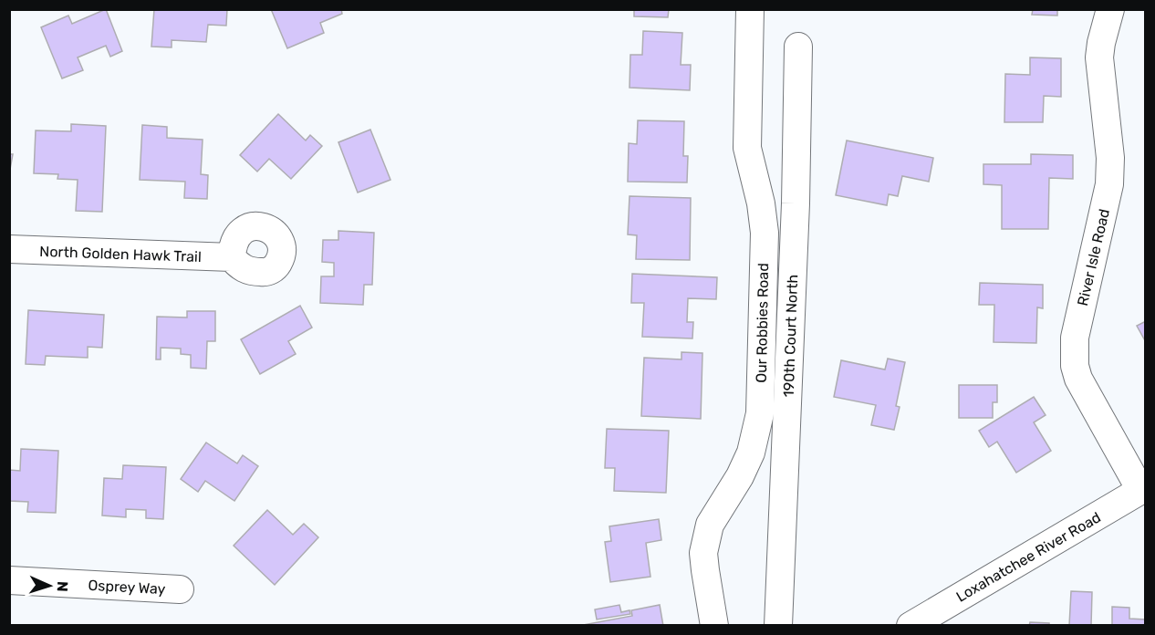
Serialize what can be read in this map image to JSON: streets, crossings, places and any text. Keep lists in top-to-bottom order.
{
  "streets": {
    "street": [
      "North Golden Hawk Trail",
      "River Isle Road",
      "Our Robbies Road",
      "190th Court North",
      "Loxahatchee River Road",
      "Osprey Way"
    ]
  },
  "crossings": [
    ["River Isle Road", "Loxahatchee River Road"]
  ],
  "north": "right"
}
